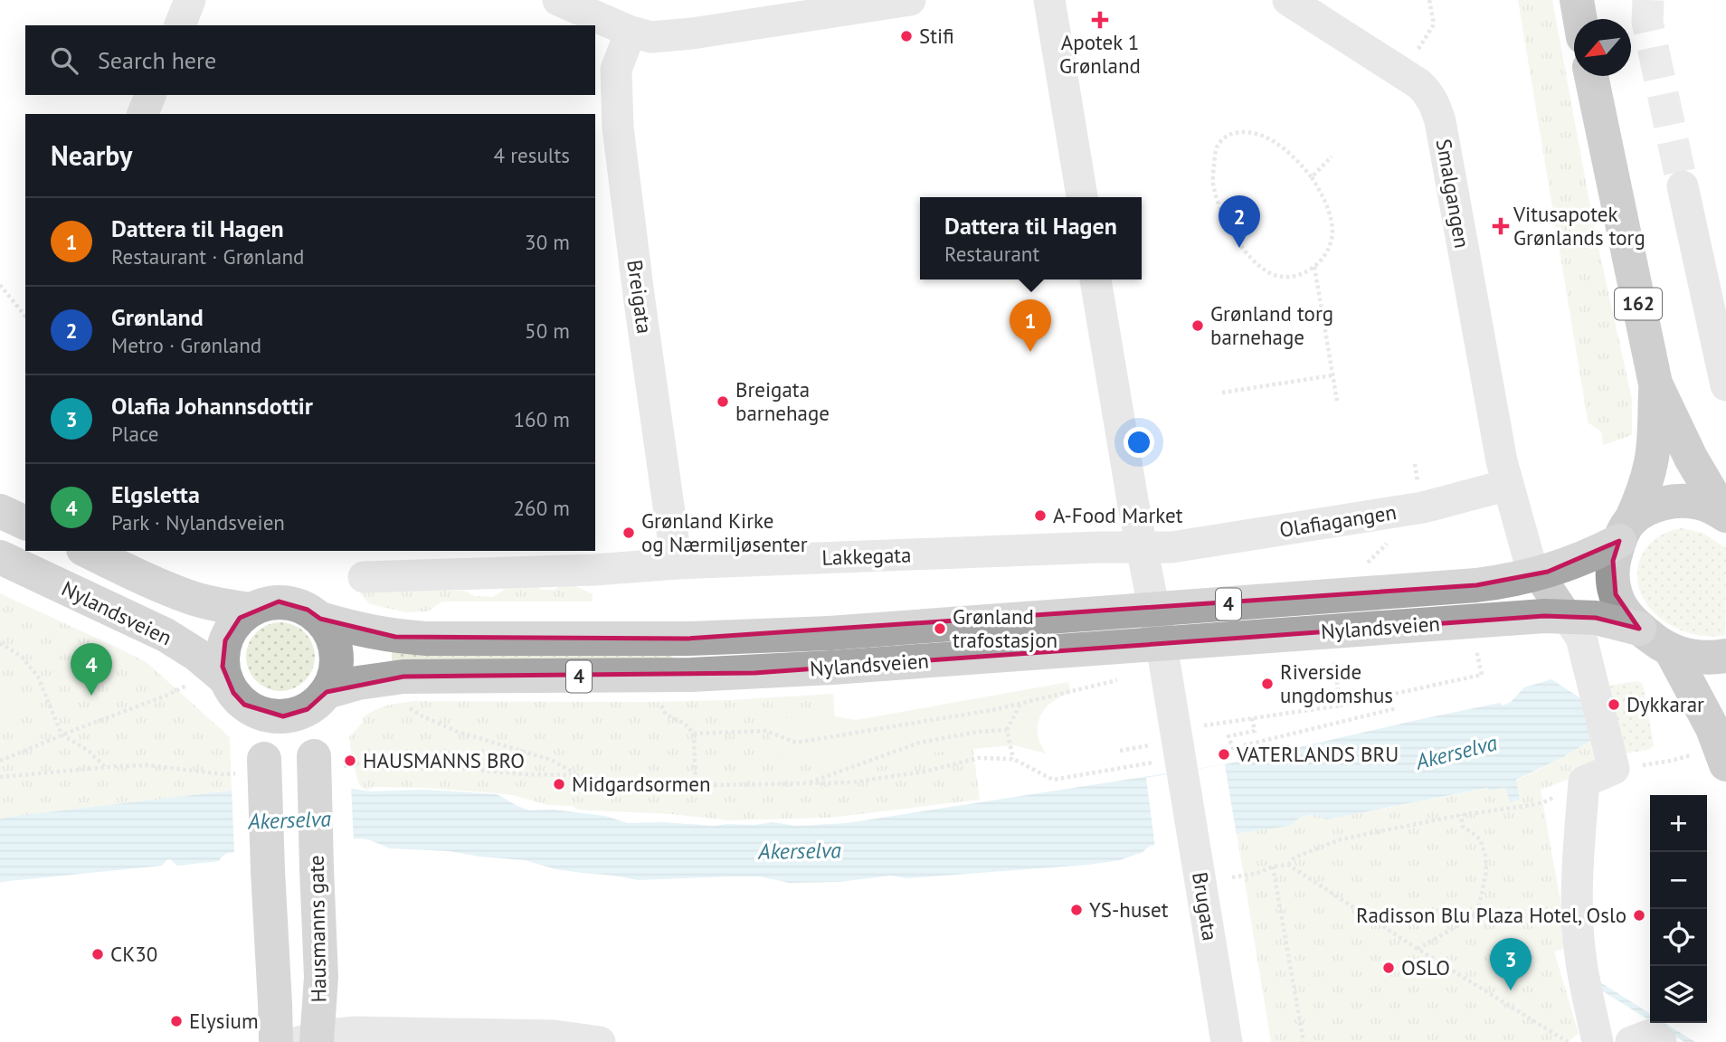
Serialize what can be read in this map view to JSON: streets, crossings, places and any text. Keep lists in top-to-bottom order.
{
  "streets": {
    "highway": ["162", "Nylandsveien"],
    "main road": ["4", "Hausmanns gate"],
    "street": [
      "Smalgangen",
      "Breigata",
      "Olafiagangen",
      "Lakkegata",
      "Brugata"
    ]
  },
  "crossings": [
    ["Smalgangen", "Olafiagangen"],
    ["Breigata", "Lakkegata"],
    ["162", "Nylandsveien"],
    ["Olafiagangen", "Lakkegata"],
    ["Olafiagangen", "Brugata"],
    ["Lakkegata", "Brugata"],
    ["Nylandsveien", "Hausmanns gate"]
  ],
  "water": ["Akerselva"],
  "places": {
    "health": ["Apotek 1 Grønland", "Vitusapotek Grønlands torg"],
    "other": [
      "Stifi",
      "Grønland torg barnehage",
      "Breigata barnehage",
      "A-Food Market",
      "Grønland Kirke og Nærmiljøsenter",
      "Grønland trafostasjon",
      "Riverside ungdomshus",
      "Dykkarar",
      "VATERLANDS BRU",
      "HAUSMANNS BRO",
      "Midgardsormen",
      "YS-huset",
      "Radisson Blu Plaza Hotel, Oslo",
      "CK30",
      "OSLO",
      "Elysium"
    ]
  },
  "north": "bottom left",
  "page": {
    "search": "Search here",
    "heading": ["Nearby", "4 results"],
    "pins": [
      "2",
      "1",
      "4",
      "3"
    ],
    "list": [
      {
        "mark": "1",
        "name": "Dattera til Hagen",
        "note": "Restaurant · Grønland",
        "value": "30 m"
      },
      {
        "mark": "2",
        "name": "Grønland",
        "note": "Metro · Grønland",
        "value": "50 m"
      },
      {
        "mark": "3",
        "name": "Olafia Johannsdottir",
        "note": "Place",
        "value": "160 m"
      },
      {
        "mark": "4",
        "name": "Elgsletta",
        "note": "Park · Nylandsveien",
        "value": "260 m"
      }
    ],
    "popup": ["Dattera til Hagen", "Restaurant"],
    "map_buttons": ["+", "−"]
  }
}
